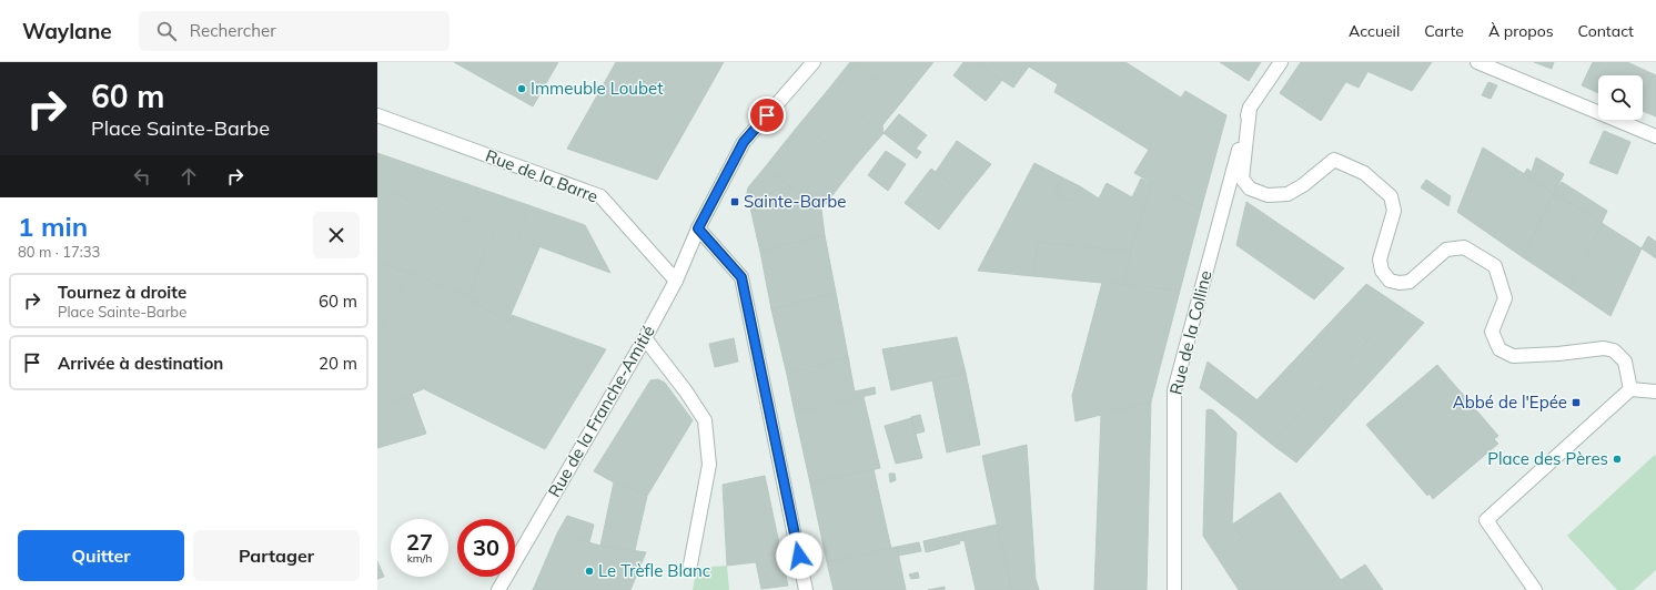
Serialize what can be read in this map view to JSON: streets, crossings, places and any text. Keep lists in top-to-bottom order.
{
  "streets": {
    "street": ["Rue de la Barre", "Rue de la Colline", "Rue de la Franche-Amitié"]
  },
  "crossings": [
    ["Rue de la Barre", "Rue de la Franche-Amitié"]
  ],
  "places": {
    "other": ["Immeuble Loubet", "Place des Pères", "Le Trèfle Blanc"],
    "transit": ["Sainte-Barbe", "Abbé de l'Epée"]
  },
  "page": {
    "header": "Waylane",
    "search": "Rechercher",
    "nav": [
      "Accueil",
      "Carte",
      "À propos",
      "Contact"
    ],
    "turn": ["60 m", "Place Sainte-Barbe"],
    "heading": ["1 min", "80 m · 17:33"],
    "list": [
      {
        "name": "Tournez à droite",
        "note": "Place Sainte-Barbe",
        "value": "60 m"
      },
      {
        "name": "Arrivée à destination",
        "value": "20 m"
      }
    ],
    "speed": "27 km/h",
    "limit": "30",
    "buttons": ["Quitter", "Partager"]
  }
}
